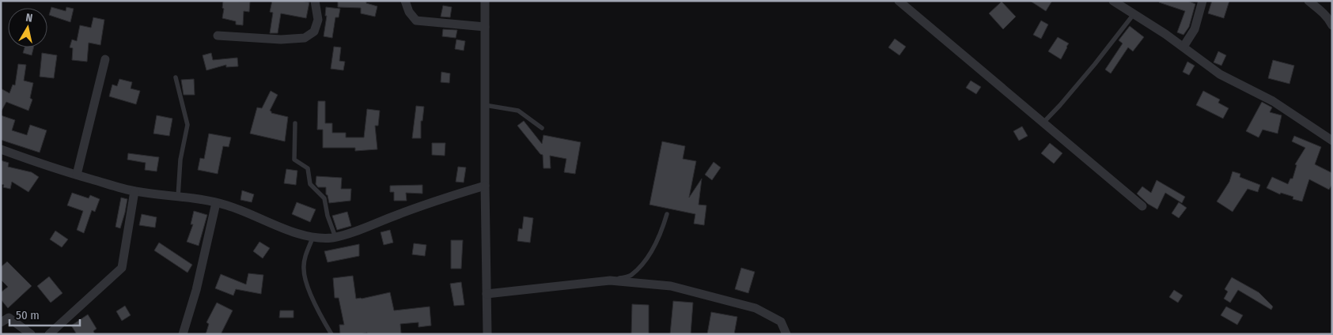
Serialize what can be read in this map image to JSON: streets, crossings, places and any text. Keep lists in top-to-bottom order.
{
  "scale_bar": "50 m",
  "north": "top"
}
